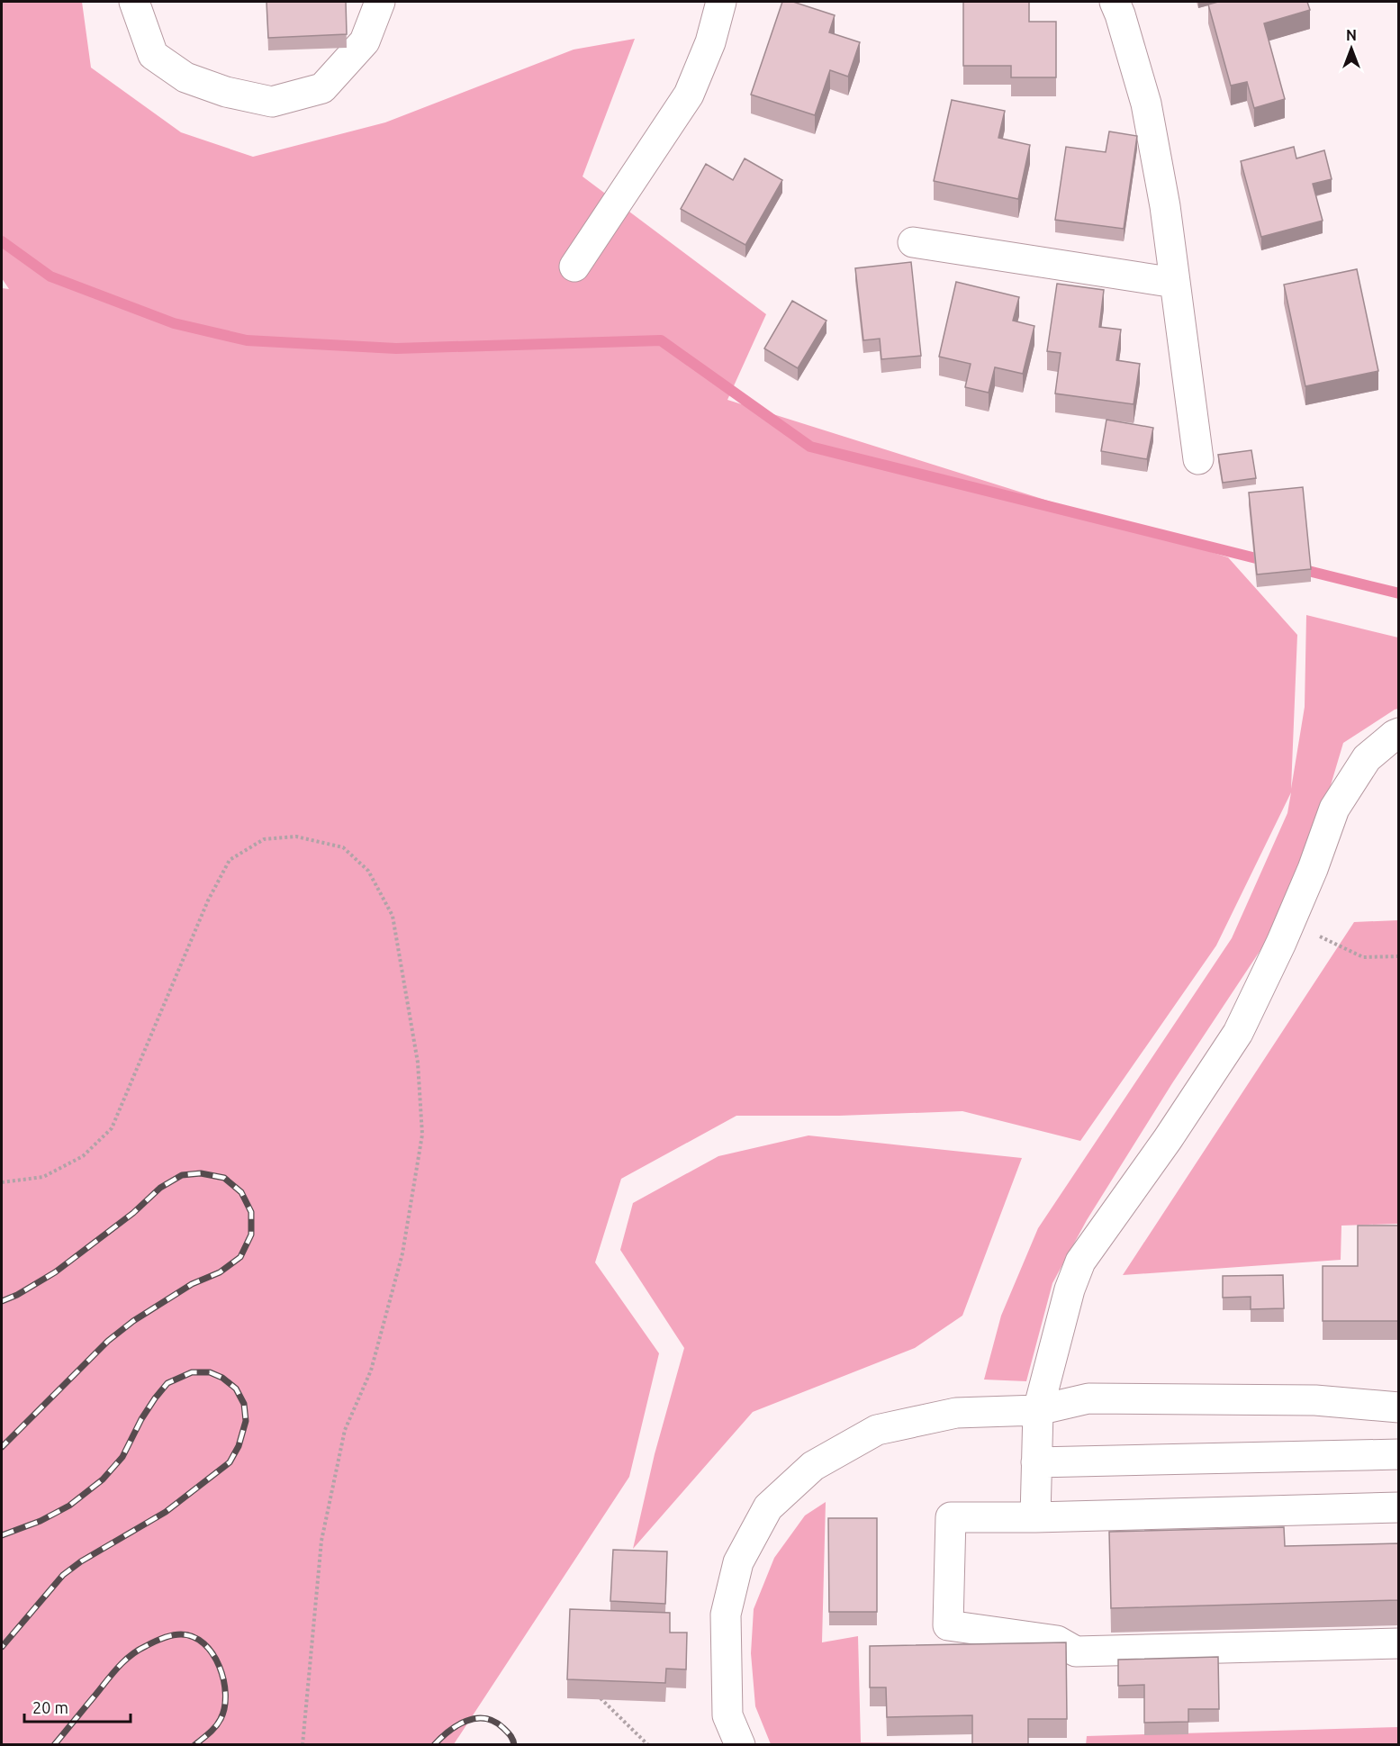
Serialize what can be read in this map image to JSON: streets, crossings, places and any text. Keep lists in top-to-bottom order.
{
  "scale_bar": "20 m",
  "north": "top"
}
